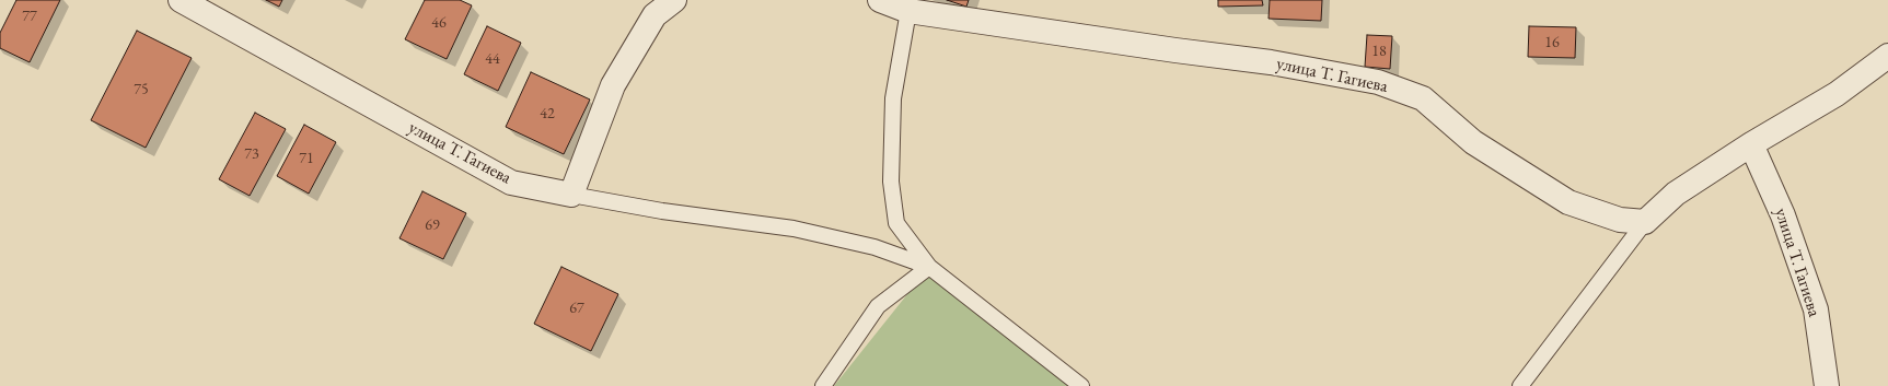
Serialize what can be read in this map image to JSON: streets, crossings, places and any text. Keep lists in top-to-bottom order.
{
  "streets": {
    "street": ["улица Т. Гагиева"]
  },
  "house_numbers": [
    "77",
    "46",
    "16",
    "18",
    "44",
    "75",
    "42",
    "73",
    "71",
    "69",
    "67"
  ]
}
